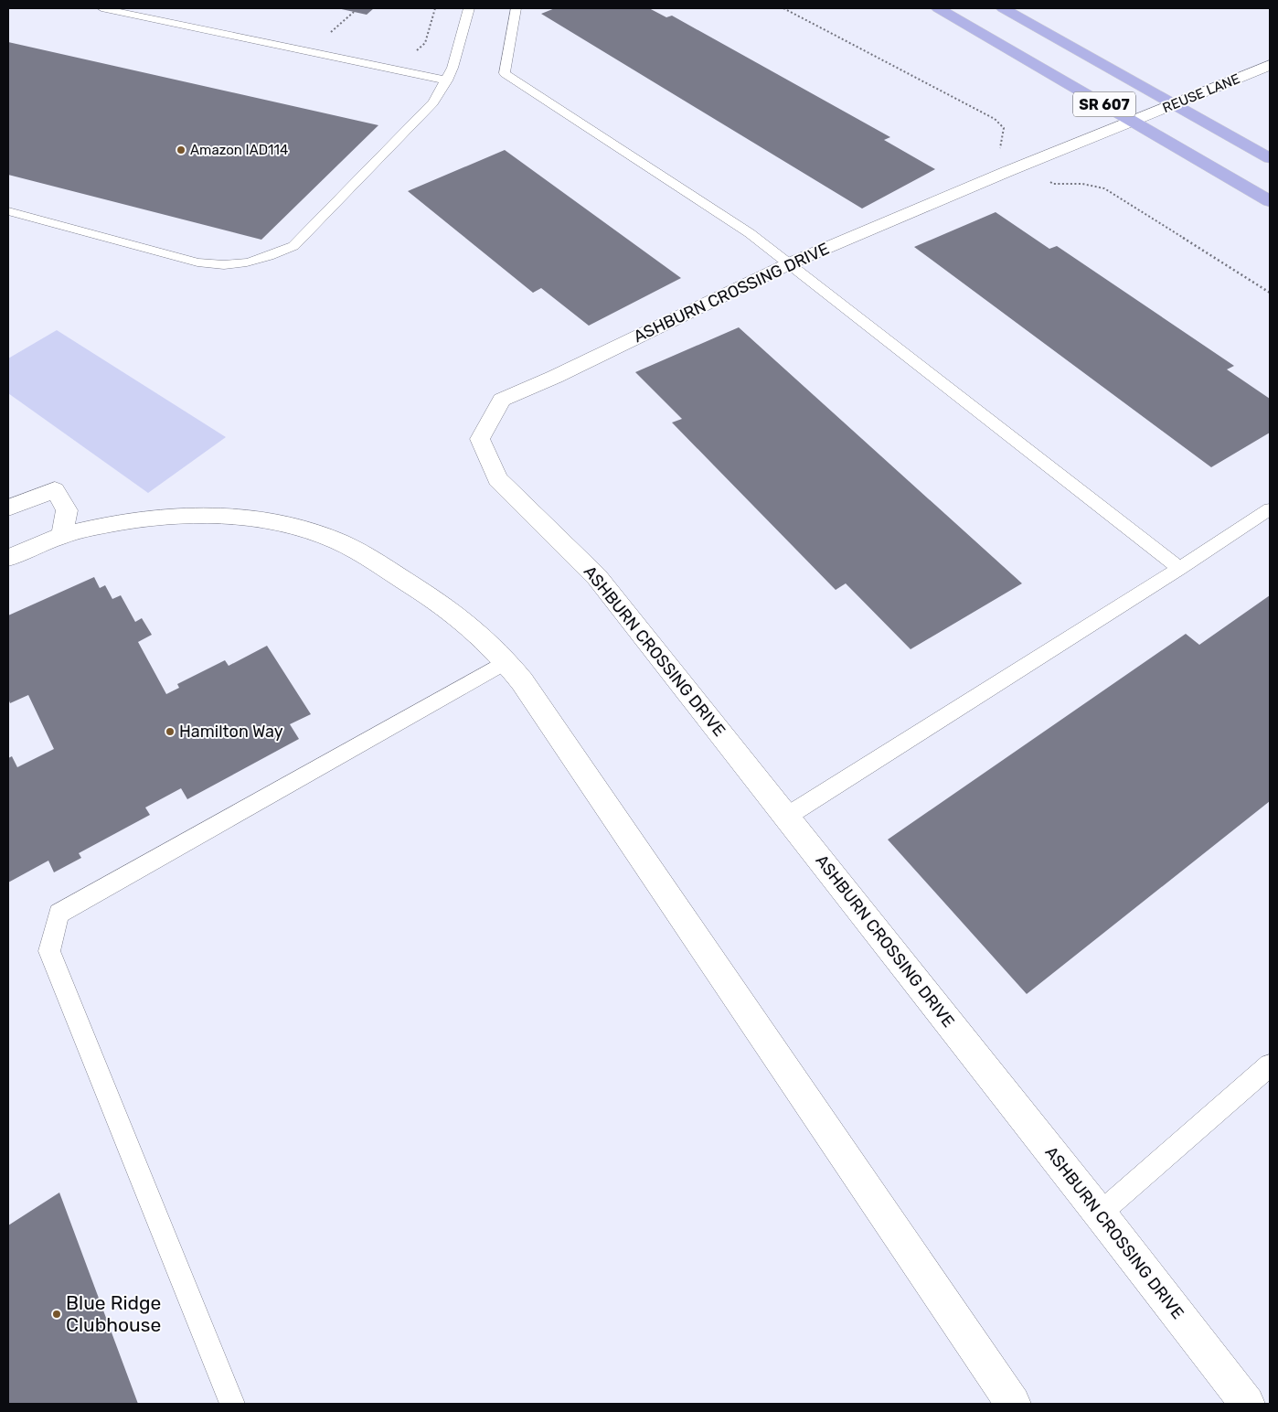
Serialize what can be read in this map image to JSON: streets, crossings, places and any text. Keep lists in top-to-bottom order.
{
  "streets": {
    "main road": ["SR 607"],
    "street": ["REUSE LANE", "ASHBURN CROSSING DRIVE"]
  },
  "crossings": [
    ["REUSE LANE", "SR 607"],
    ["REUSE LANE", "ASHBURN CROSSING DRIVE"],
    ["SR 607", "ASHBURN CROSSING DRIVE"]
  ],
  "places": ["Amazon IAD114", "Hamilton Way", "Blue Ridge Clubhouse"]
}
